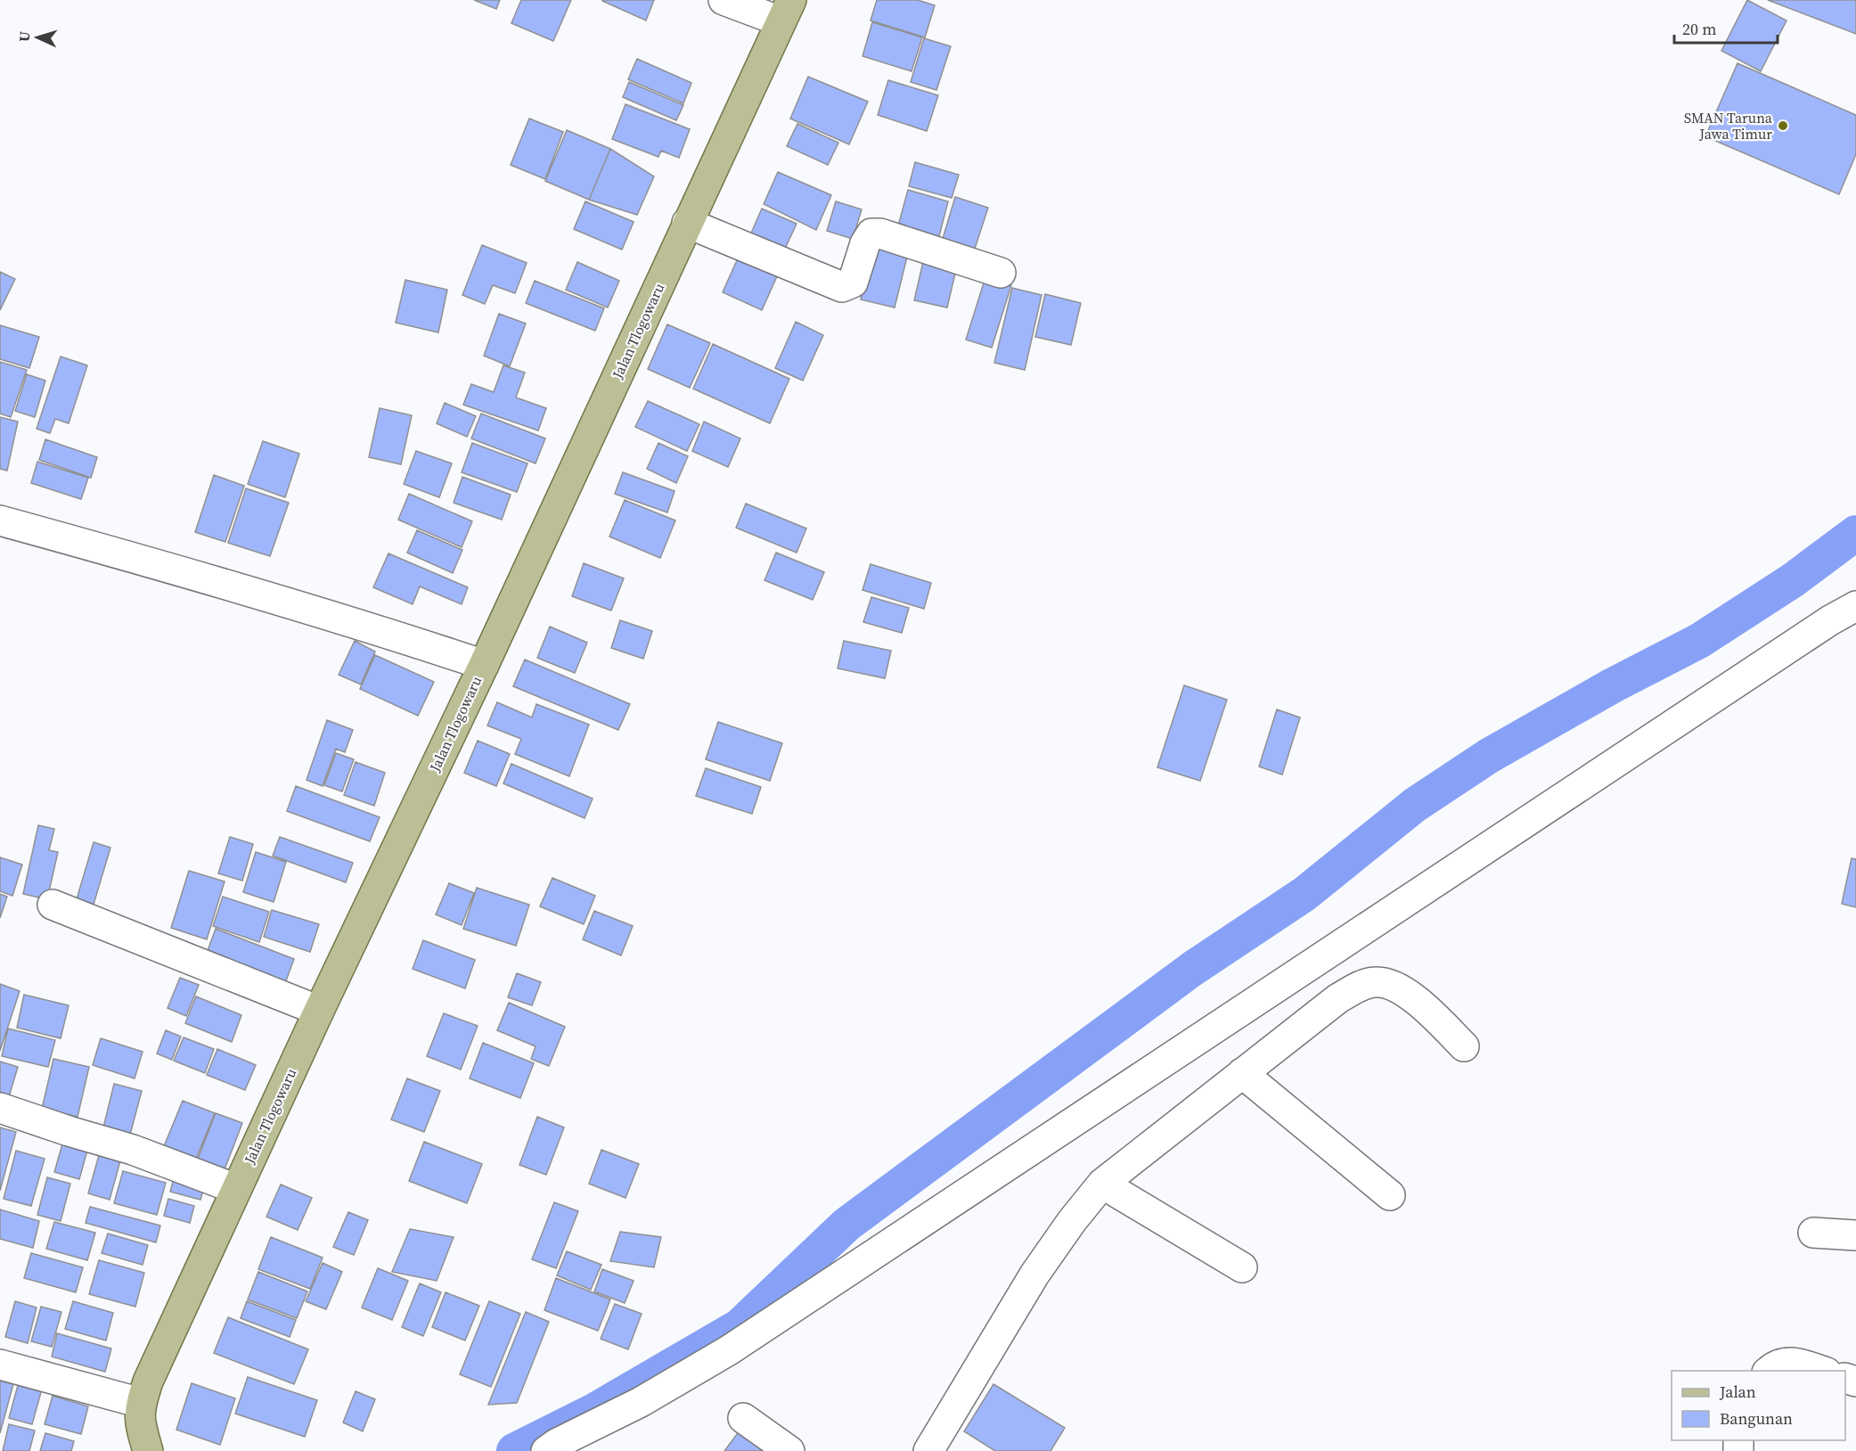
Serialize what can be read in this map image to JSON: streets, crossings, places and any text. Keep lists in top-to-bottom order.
{
  "streets": {
    "main road": ["Jalan Tlogowaru"]
  },
  "places": ["SMAN Taruna Jawa Timur"],
  "legend": ["Jalan", "Bangunan"],
  "scale_bar": "20 m",
  "north": "left"
}
